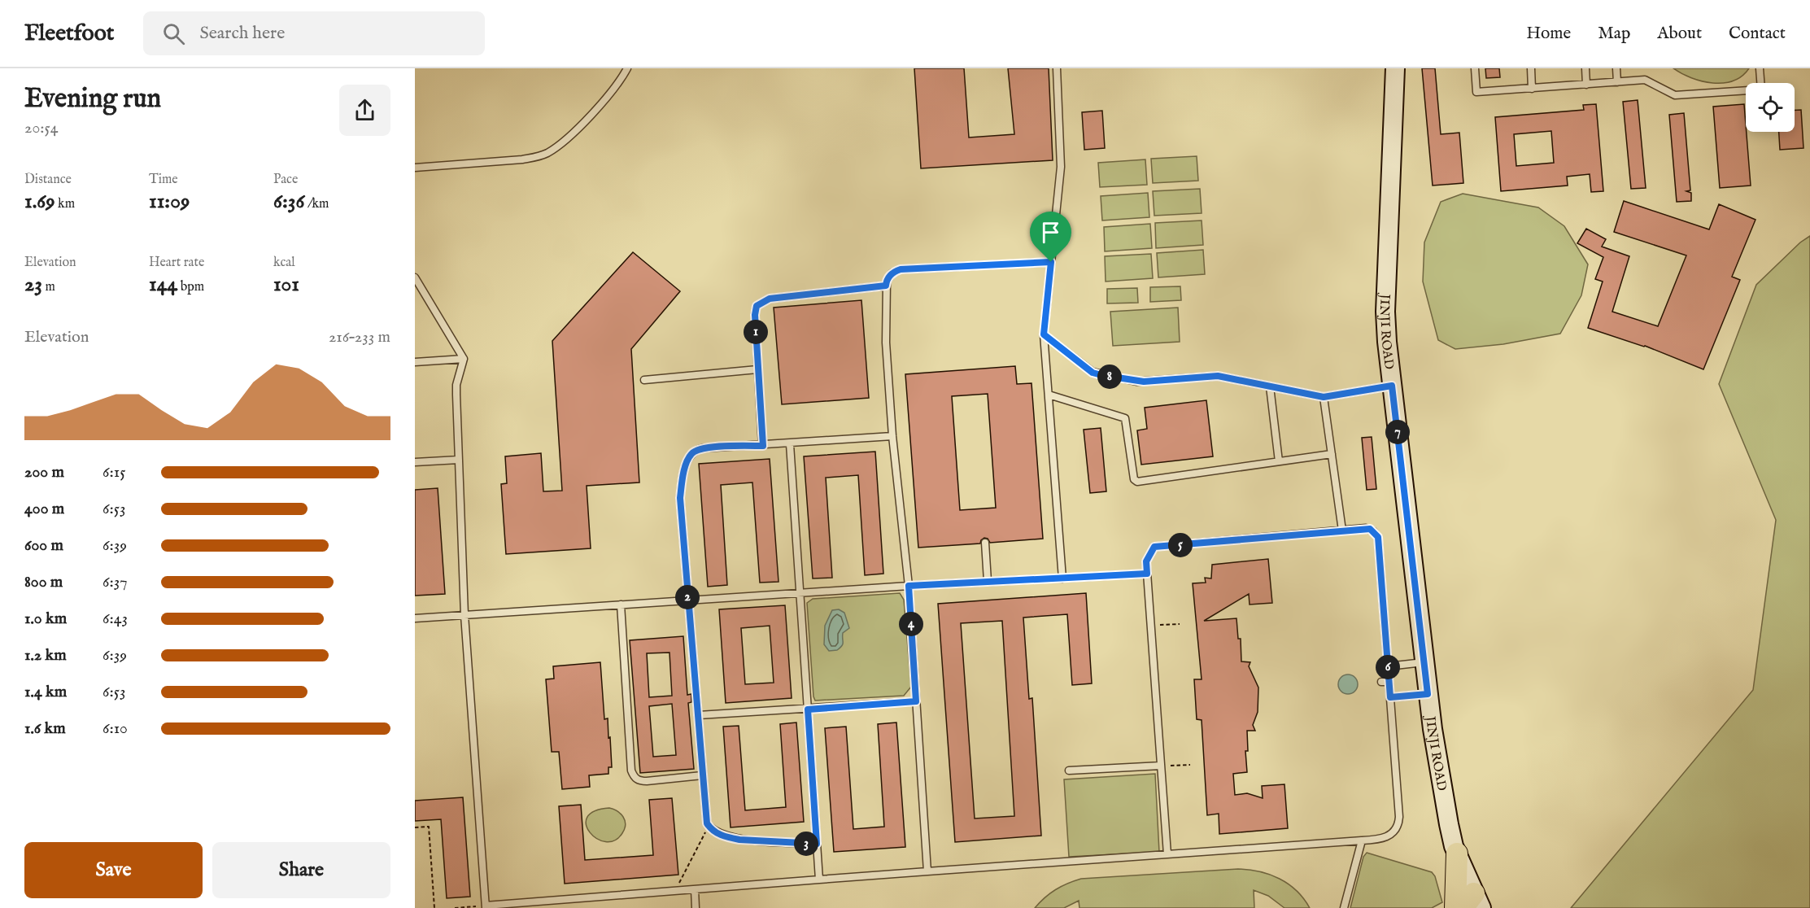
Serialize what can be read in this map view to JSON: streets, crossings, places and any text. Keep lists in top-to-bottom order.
{
  "streets": {
    "main road": ["JINJI ROAD"]
  },
  "page": {
    "header": "Fleetfoot",
    "search": "Search here",
    "nav": [
      "Home",
      "Map",
      "About",
      "Contact"
    ],
    "heading": ["Evening run", "20:54"],
    "stats": [
      ["Distance", "1.69 km"],
      ["Time", "11:09"],
      ["Pace", "6:36 /km"],
      ["Elevation", "23 m"],
      ["Heart rate", "144 bpm"],
      ["kcal", "101"]
    ],
    "chart": ["Elevation", "216–233 m"],
    "pins": [
      "1",
      "8",
      "7",
      "5",
      "2",
      "4",
      "6",
      "3"
    ],
    "list": [
      {
        "name": "200 m",
        "note": "6:15"
      },
      {
        "name": "400 m",
        "note": "6:53"
      },
      {
        "name": "600 m",
        "note": "6:39"
      },
      {
        "name": "800 m",
        "note": "6:37"
      },
      {
        "name": "1.0 km",
        "note": "6:43"
      },
      {
        "name": "1.2 km",
        "note": "6:39"
      },
      {
        "name": "1.4 km",
        "note": "6:53"
      },
      {
        "name": "1.6 km",
        "note": "6:10"
      }
    ],
    "buttons": ["Save", "Share"]
  }
}
